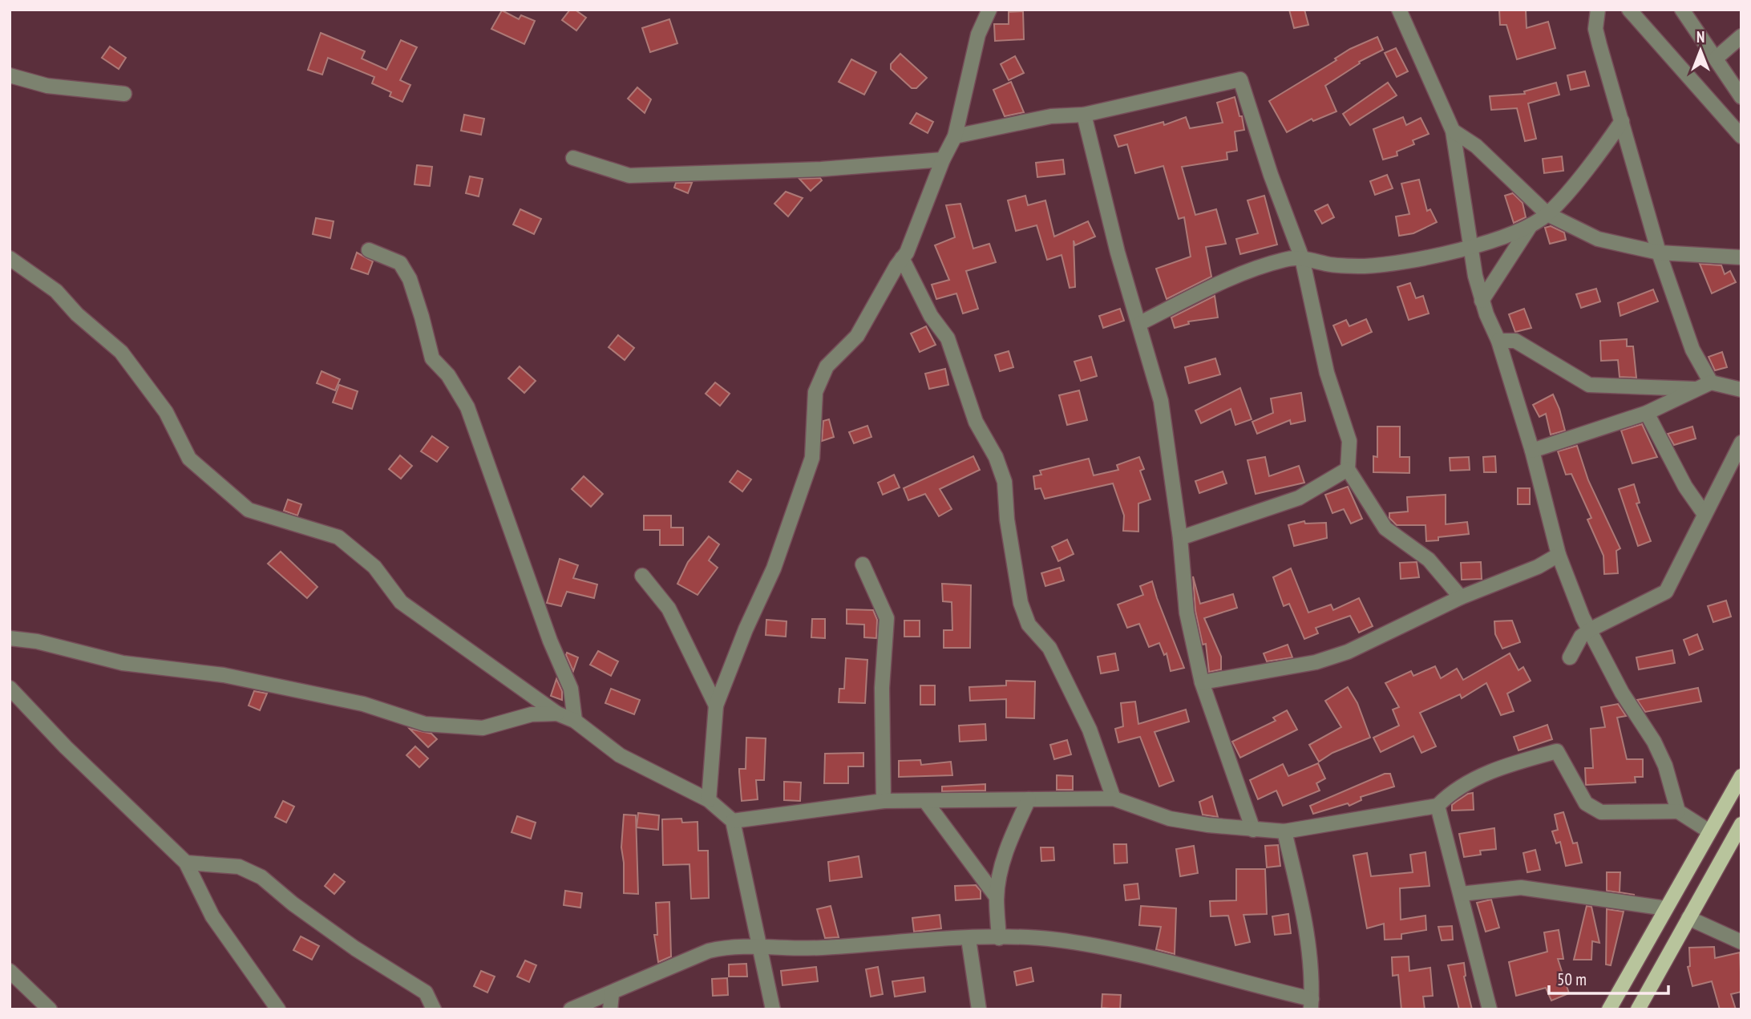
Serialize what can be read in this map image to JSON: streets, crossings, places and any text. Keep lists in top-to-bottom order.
{
  "scale_bar": "50 m",
  "north": "top"
}
